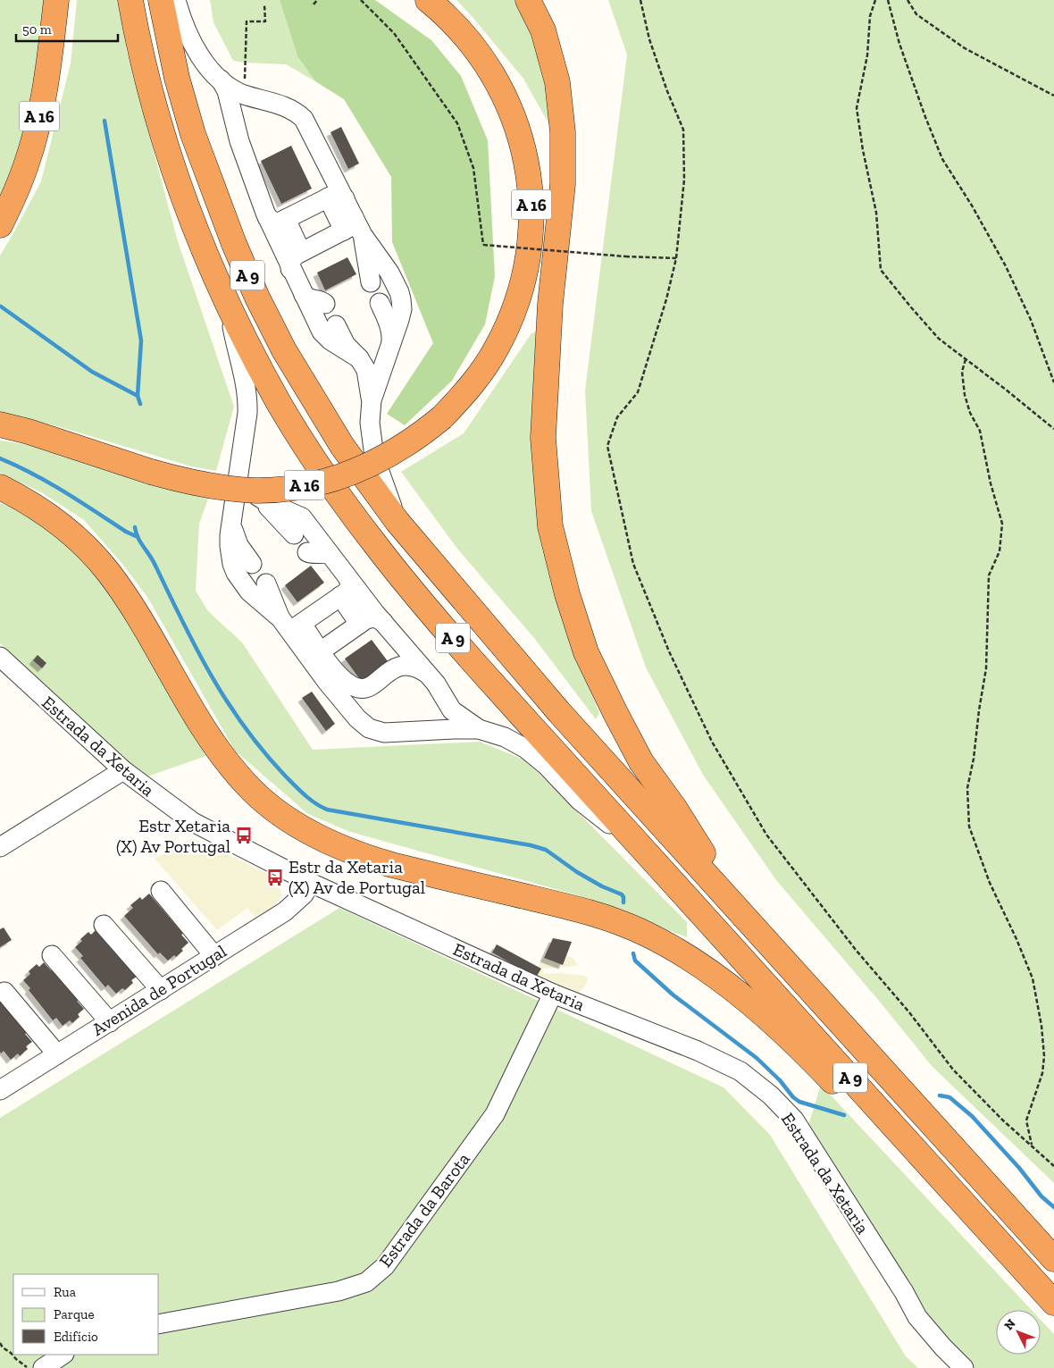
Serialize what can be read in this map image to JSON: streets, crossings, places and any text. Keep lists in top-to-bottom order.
{
  "streets": {
    "highway": ["A 16", "A 9"],
    "street": ["Estrada da Xetaria", "Avenida de Portugal", "Estrada da Barota"]
  },
  "crossings": [
    ["Estrada da Xetaria", "Avenida de Portugal"],
    ["Estrada da Xetaria", "Estrada da Barota"]
  ],
  "places": {
    "bus stop": ["Estr Xetaria (X) Av Portugal", "Estr da Xetaria (X) Av de Portugal"]
  },
  "legend": ["Rua", "Parque", "Edifício"],
  "scale_bar": "50 m",
  "north": "top left"
}
